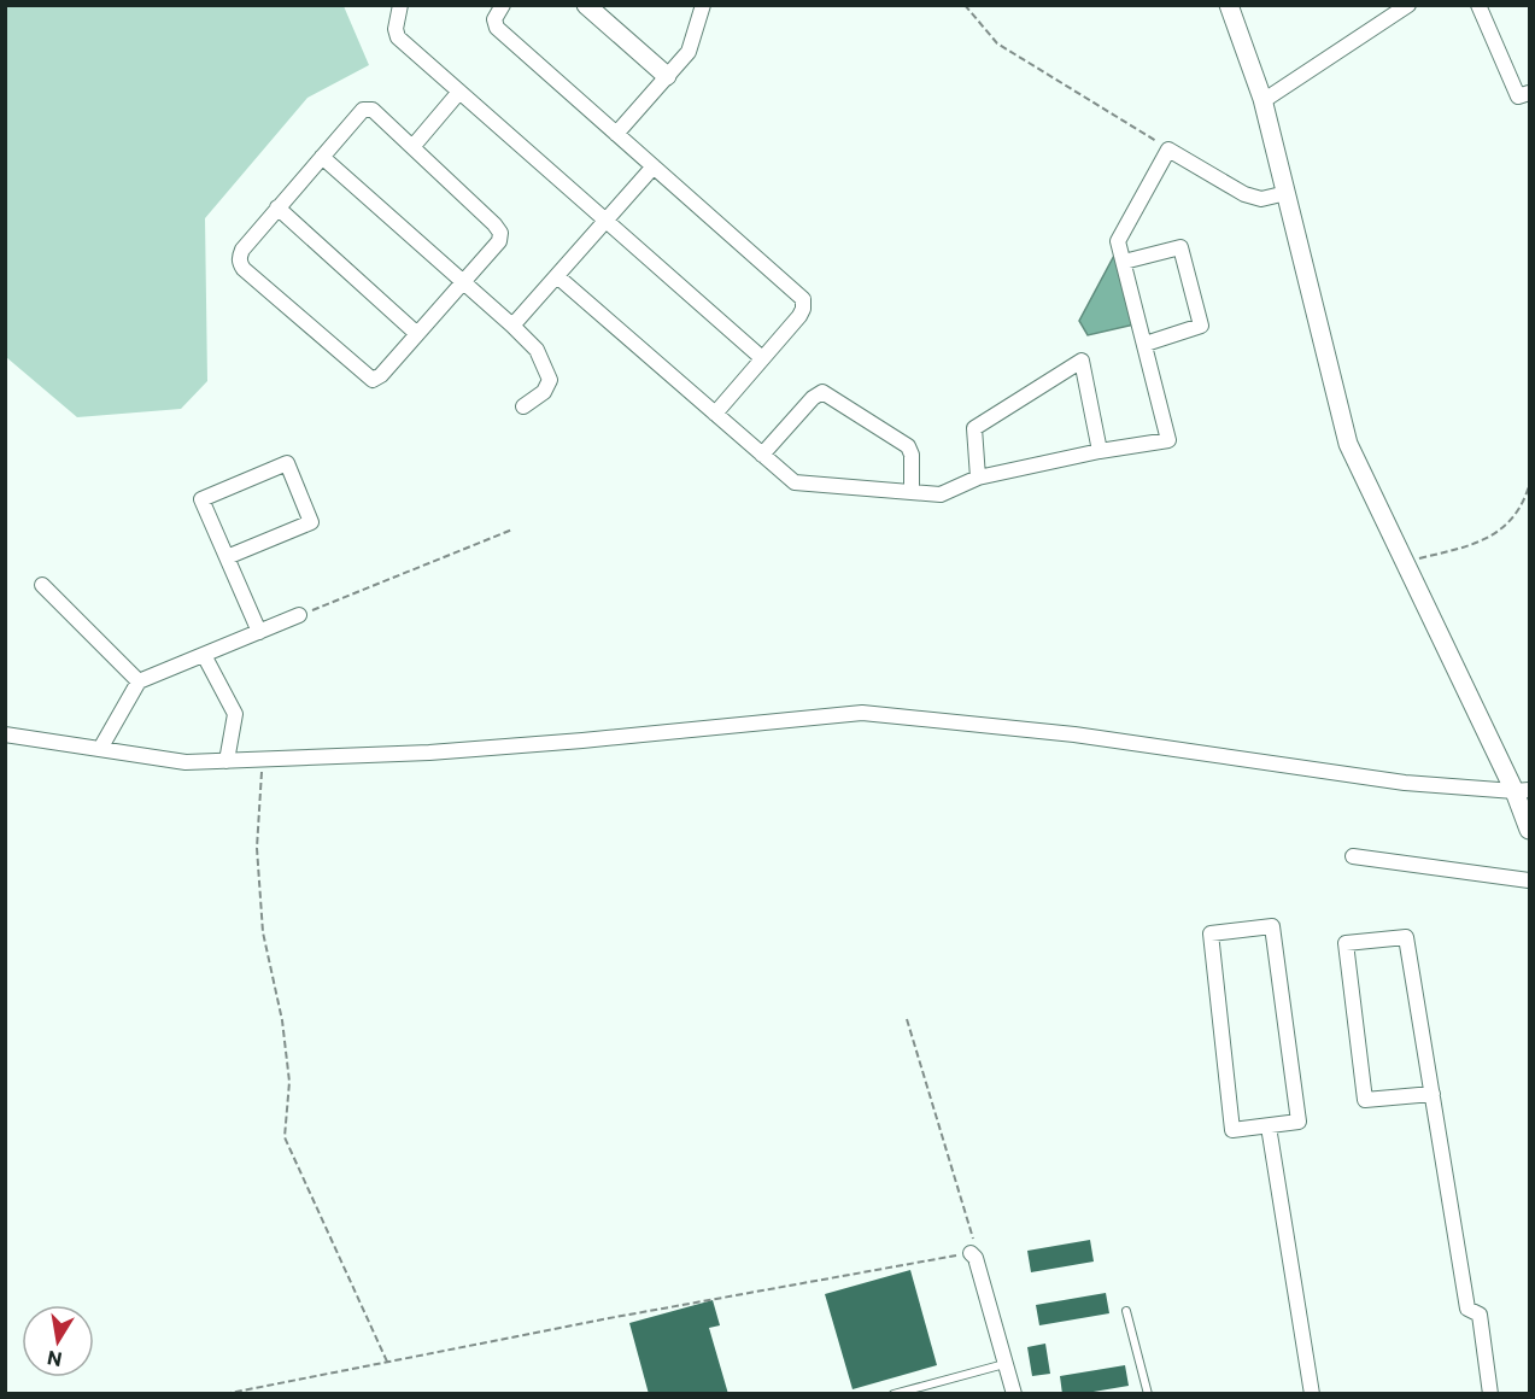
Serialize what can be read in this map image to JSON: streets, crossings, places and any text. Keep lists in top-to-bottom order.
{
  "north": "bottom"
}
